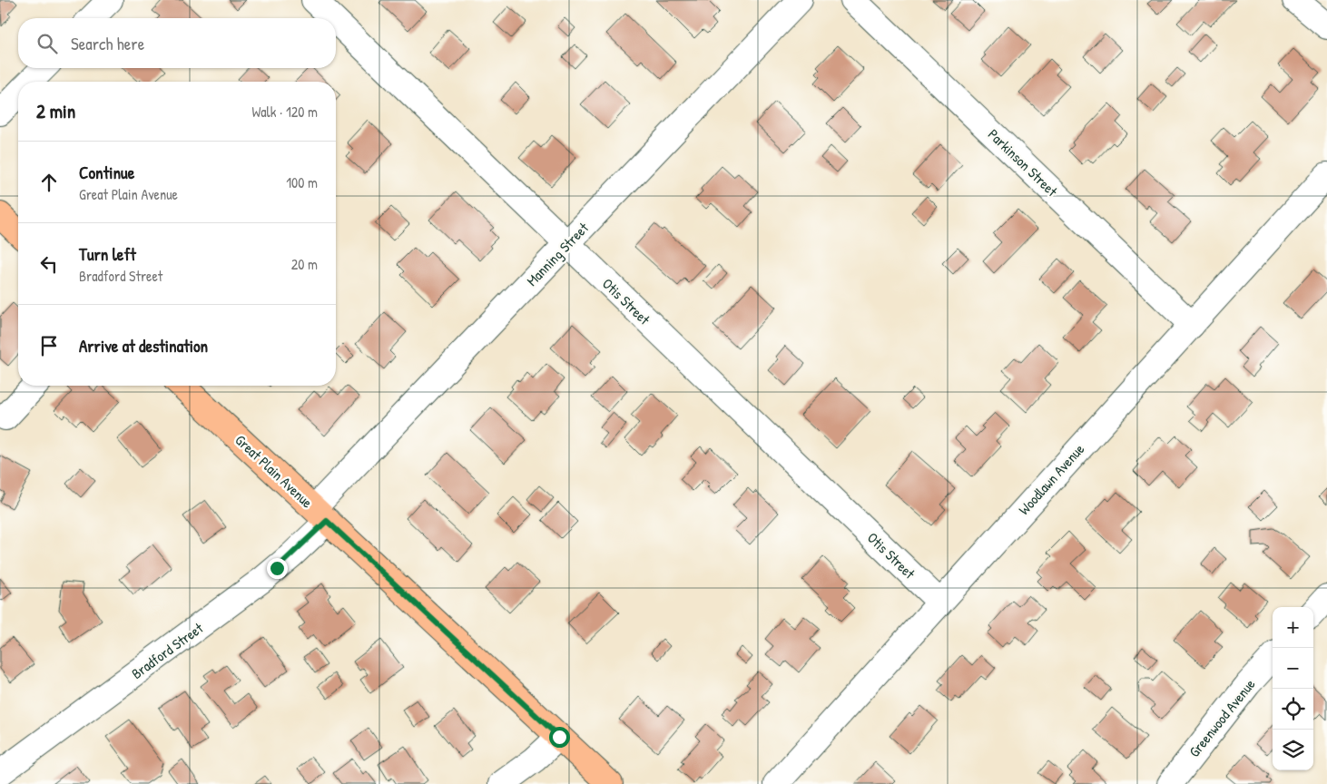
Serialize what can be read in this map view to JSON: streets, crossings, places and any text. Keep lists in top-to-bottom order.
{
  "streets": {
    "main road": ["Great Plain Avenue"],
    "street": [
      "Parkinson Street",
      "Manning Street",
      "Otis Street",
      "Woodlawn Avenue",
      "Bradford Street",
      "Greenwood Avenue"
    ]
  },
  "crossings": [
    ["Parkinson Street", "Woodlawn Avenue"],
    ["Manning Street", "Otis Street"],
    ["Manning Street", "Great Plain Avenue"],
    ["Manning Street", "Bradford Street"],
    ["Otis Street", "Woodlawn Avenue"],
    ["Great Plain Avenue", "Bradford Street"]
  ],
  "page": {
    "search": "Search here",
    "heading": ["2 min", "Walk · 120 m"],
    "list": [
      ["Continue", "Great Plain Avenue", "100 m"],
      ["Turn left", "Bradford Street", "20 m"],
      "Arrive at destination"
    ],
    "map_buttons": ["+", "−"]
  }
}
